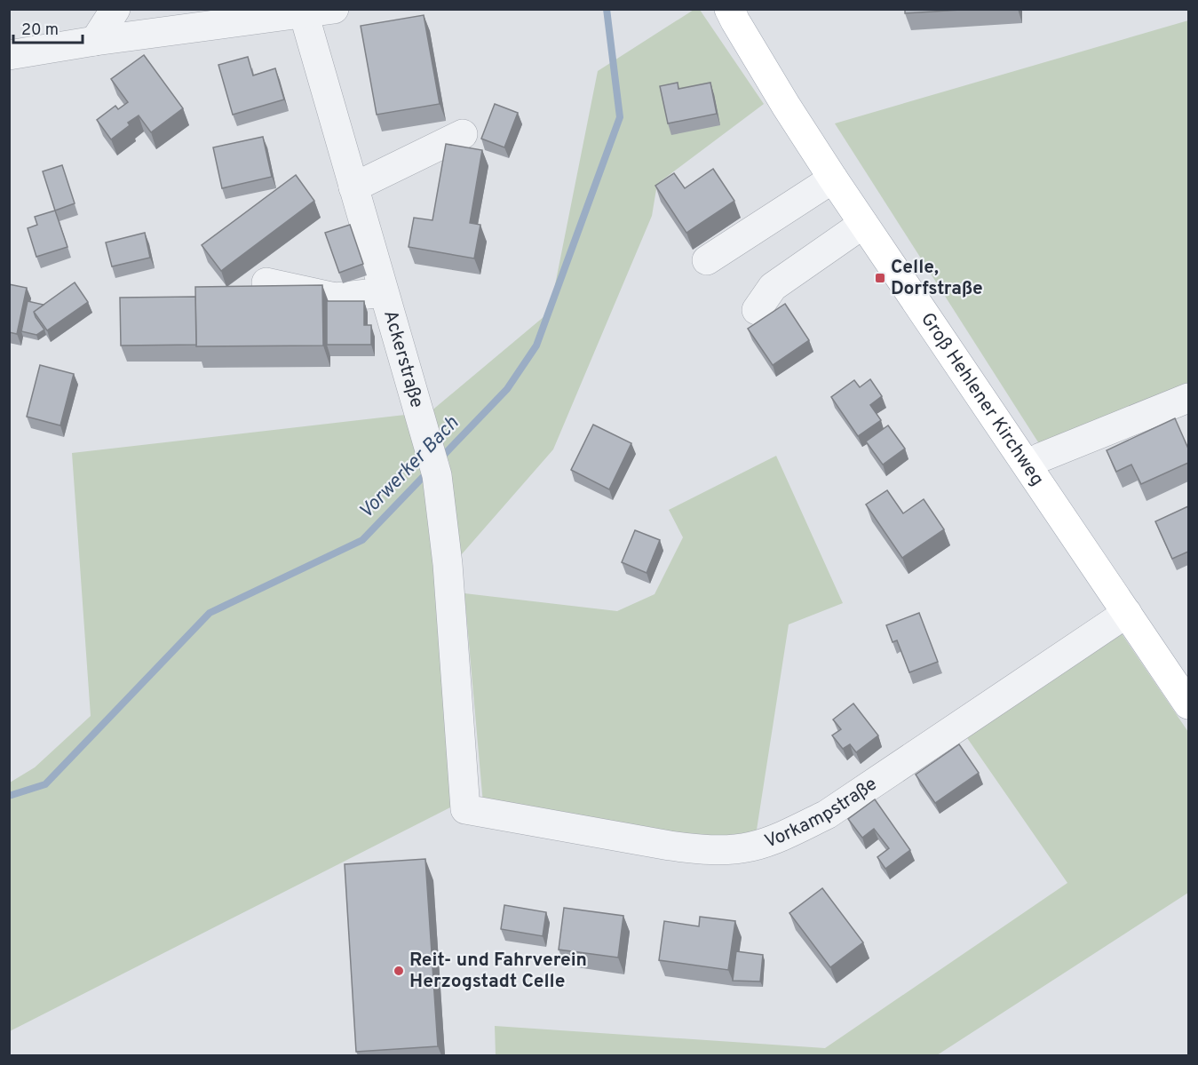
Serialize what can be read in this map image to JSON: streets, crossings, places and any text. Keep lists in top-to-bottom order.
{
  "streets": {
    "main road": ["Groß Hehlener Kirchweg"],
    "street": ["Ackerstraße", "Vorkampstraße"]
  },
  "crossings": [
    ["Ackerstraße", "Vorkampstraße"],
    ["Groß Hehlener Kirchweg", "Vorkampstraße"]
  ],
  "water": ["Vorwerker Bach"],
  "places": {
    "transit": ["Celle, Dorfstraße"],
    "other": ["Reit- und Fahrverein Herzogstadt Celle"]
  },
  "scale_bar": "20 m"
}
